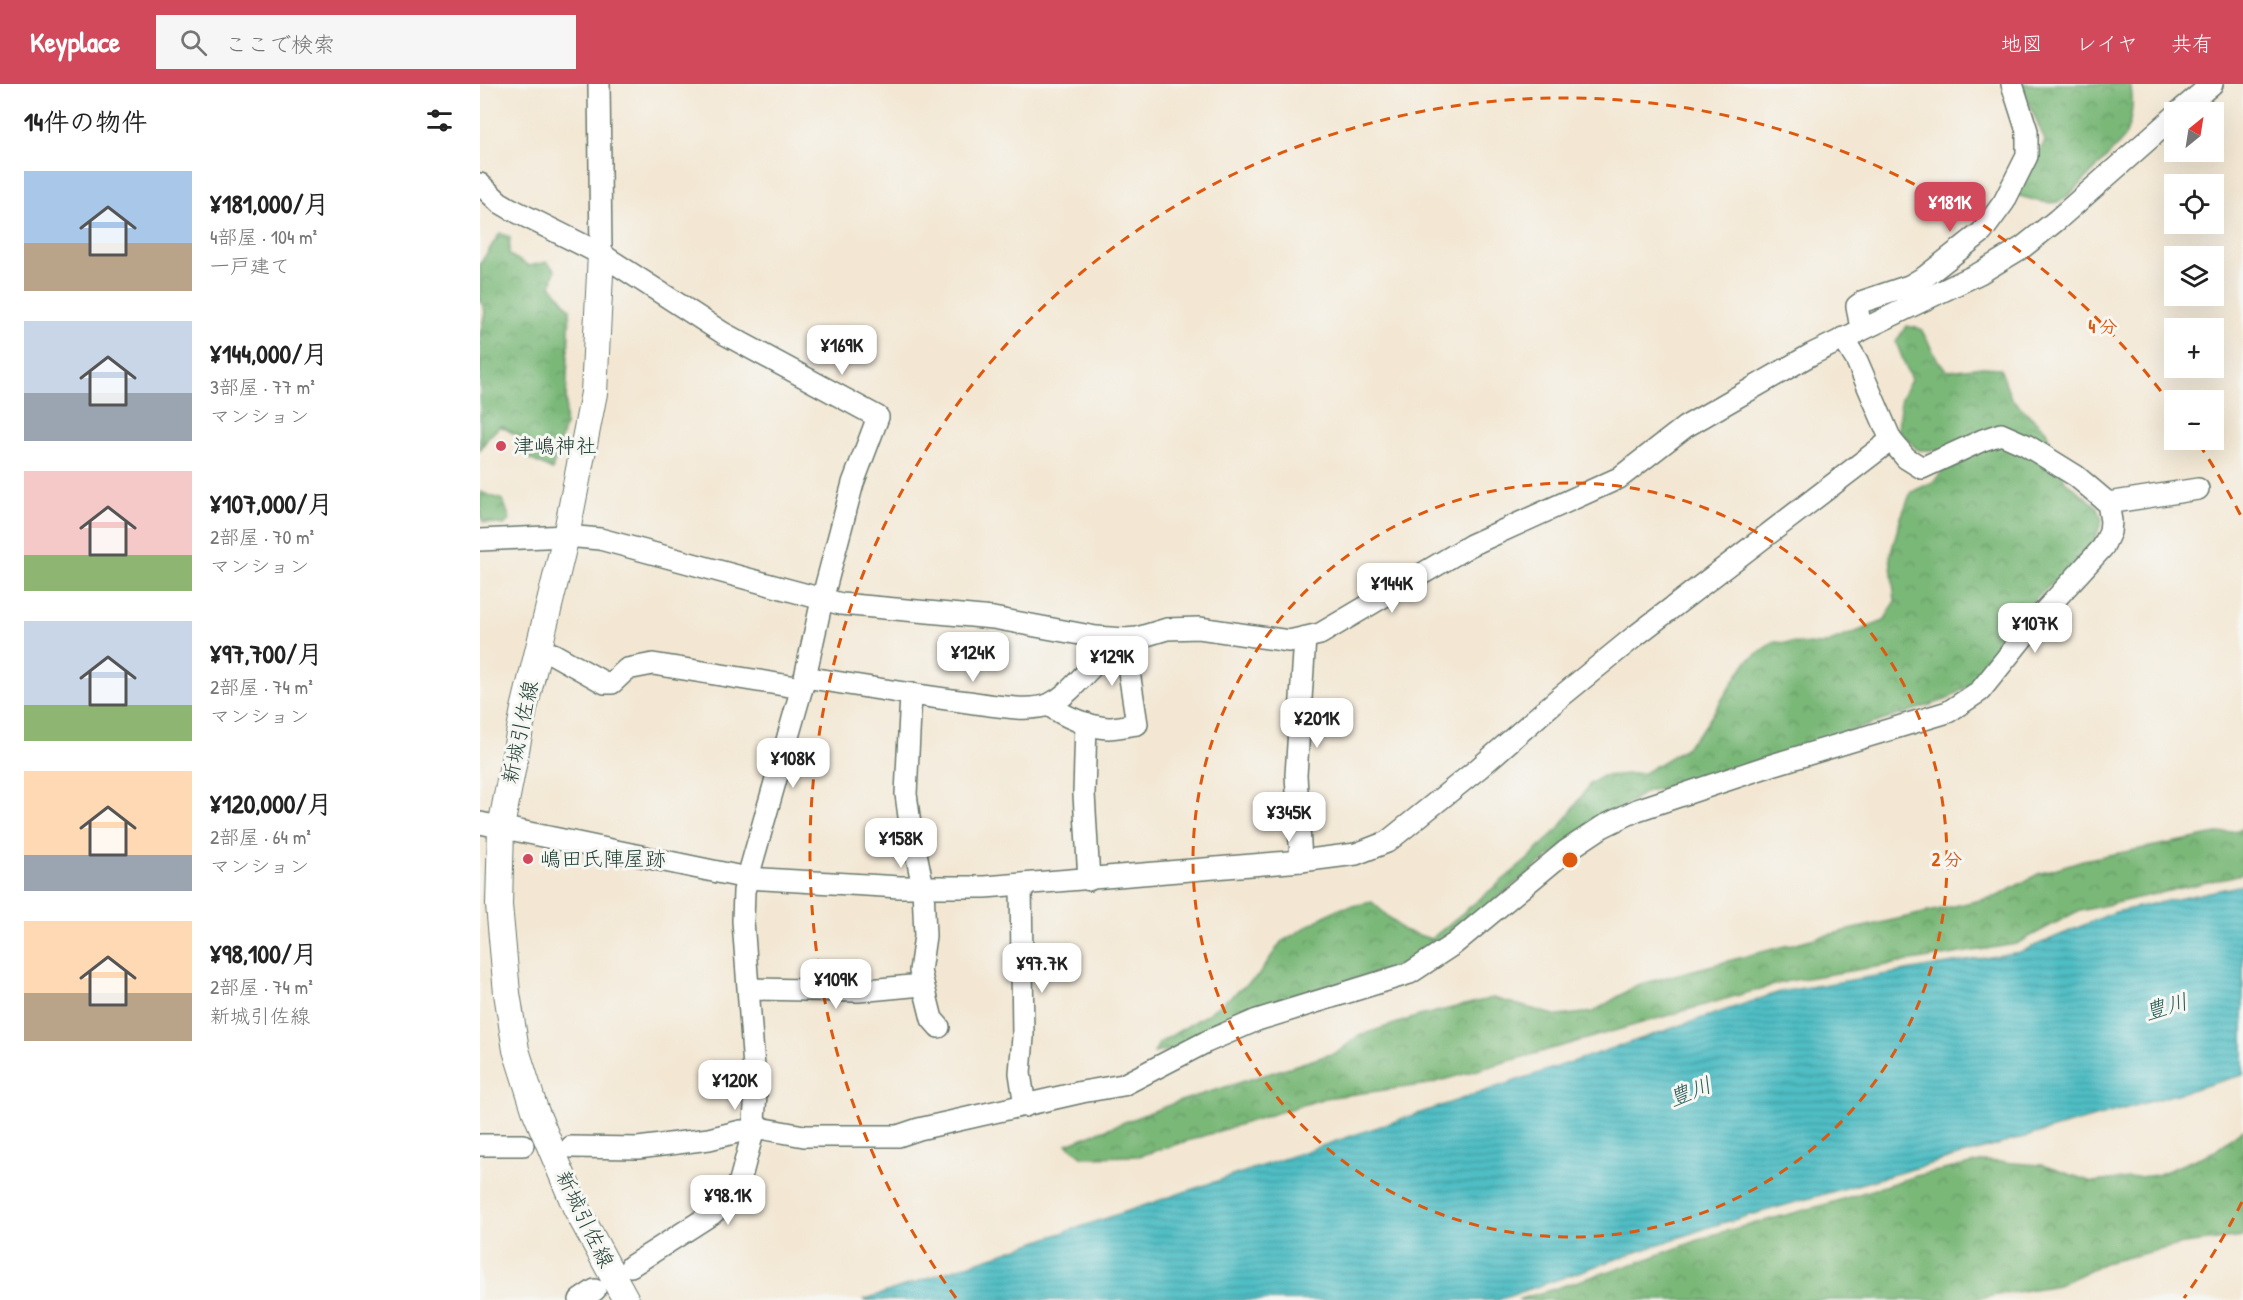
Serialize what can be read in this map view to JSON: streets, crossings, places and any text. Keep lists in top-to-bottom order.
{
  "streets": {
    "main road": ["新城引佐線"]
  },
  "water": ["豊川"],
  "places": ["津嶋神社", "嶋田氏陣屋跡"],
  "north": "top right",
  "page": {
    "header": "Keyplace",
    "search": "ここで検索",
    "nav": ["地図", "レイヤ", "共有"],
    "heading": "14件の物件",
    "map_buttons": ["+", "−"],
    "list": [
      {
        "name": "¥181,000/月",
        "note": "4部屋 · 104 m² · 一戸建て"
      },
      {
        "name": "¥144,000/月",
        "note": "3部屋 · 77 m² · マンション"
      },
      {
        "name": "¥107,000/月",
        "note": "2部屋 · 70 m² · マンション"
      },
      {
        "name": "¥97,700/月",
        "note": "2部屋 · 74 m² · マンション"
      },
      {
        "name": "¥120,000/月",
        "note": "2部屋 · 64 m² · マンション"
      },
      {
        "name": "¥98,100/月",
        "note": "2部屋 · 74 m² · 新城引佐線"
      }
    ],
    "price": [
      "¥181K",
      "¥169K",
      "¥144K",
      "¥107K",
      "¥124K",
      "¥129K",
      "¥201K",
      "¥108K",
      "¥345K",
      "¥158K",
      "¥97.7K",
      "¥109K",
      "¥120K",
      "¥98.1K"
    ]
  },
  "rings": ["4 分", "2 分"]
}
